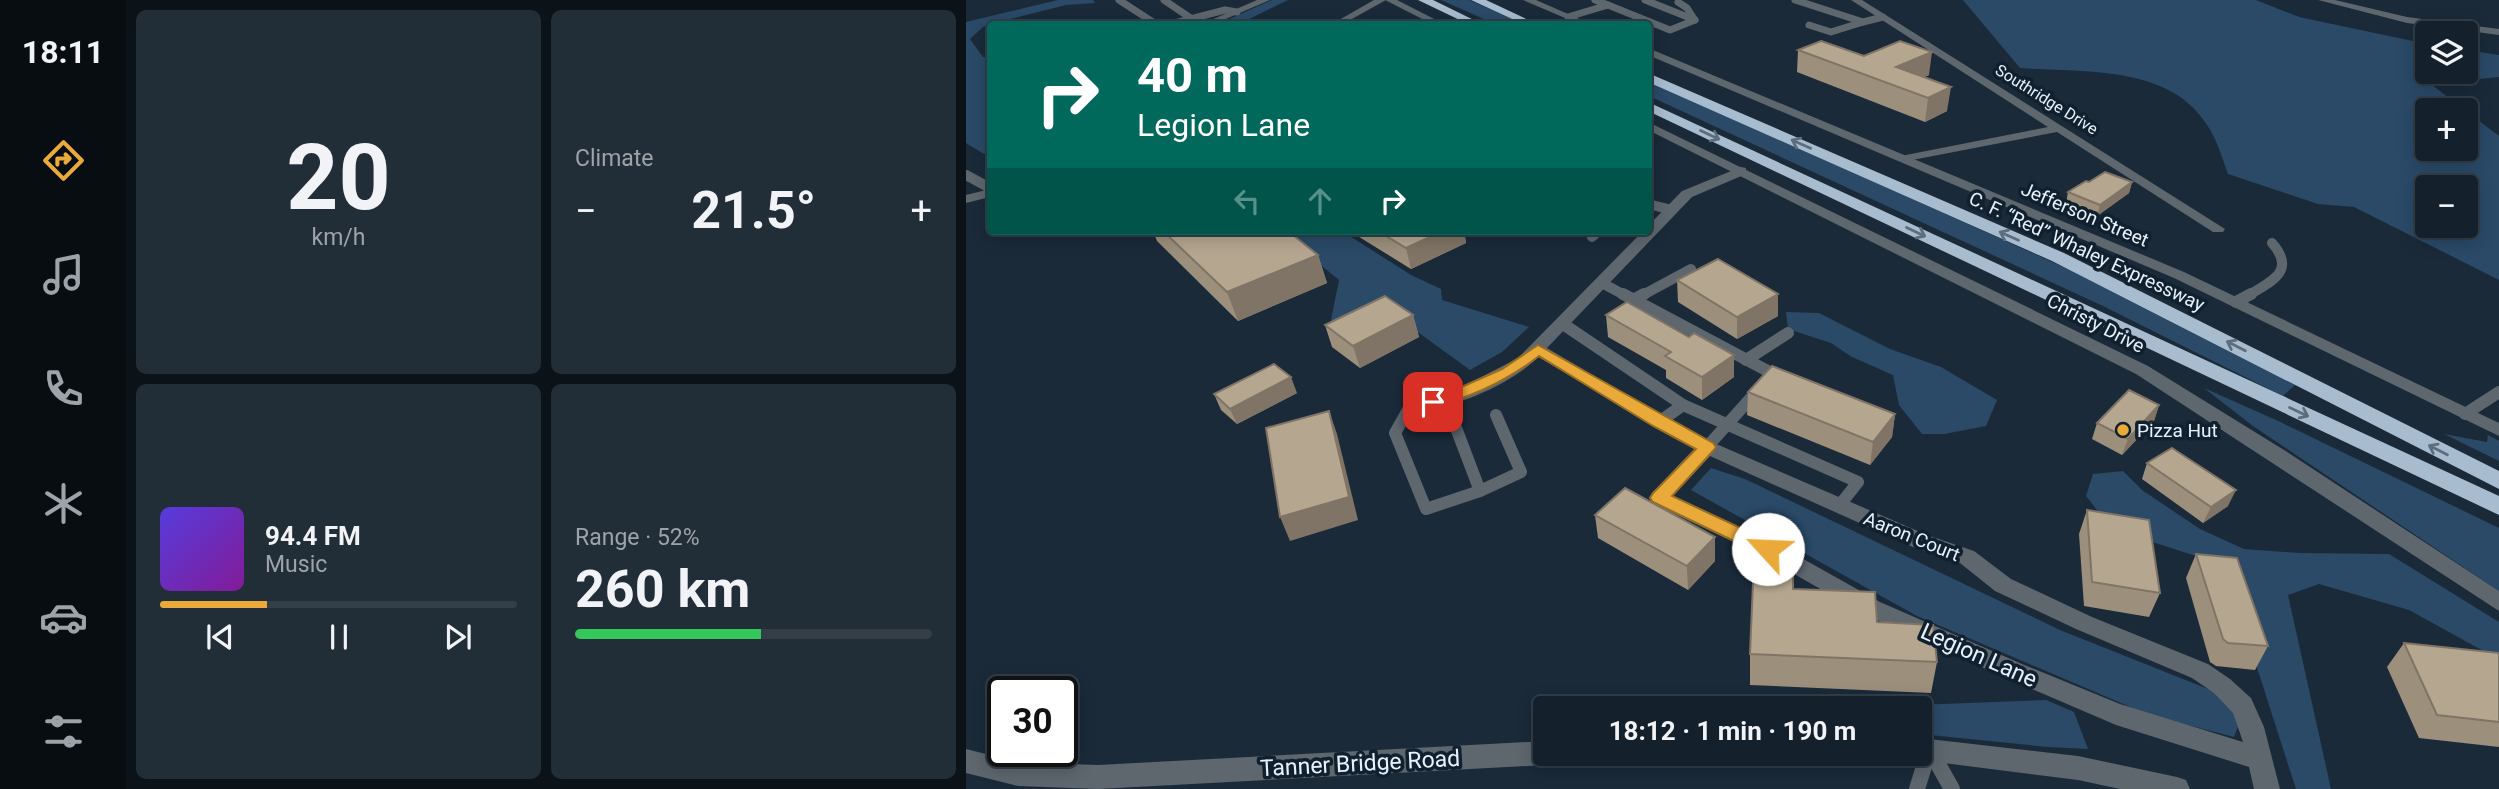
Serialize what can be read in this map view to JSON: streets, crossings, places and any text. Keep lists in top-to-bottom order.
{
  "streets": {
    "highway": ["C. F. “Red” Whaley Expressway"],
    "street": [
      "Southridge Drive",
      "Jefferson Street",
      "Christy Drive",
      "Aaron Court",
      "Legion Lane",
      "Tanner Bridge Road"
    ]
  },
  "crossings": [
    ["Aaron Court", "Legion Lane"]
  ],
  "places": ["Pizza Hut"],
  "page": {
    "tabs": "18:11",
    "tile": [
      ["20", "km/h"],
      "Climate",
      ["Range · 52%", "260 km"]
    ],
    "map_buttons": ["+", "−"],
    "turn": ["40 m", "Legion Lane"],
    "heat": ["−", "21.5°", "+"],
    "song": ["94.4 FM", "Music"],
    "limit": "30",
    "trip": "18:12 · 1 min · 190 m"
  }
}
